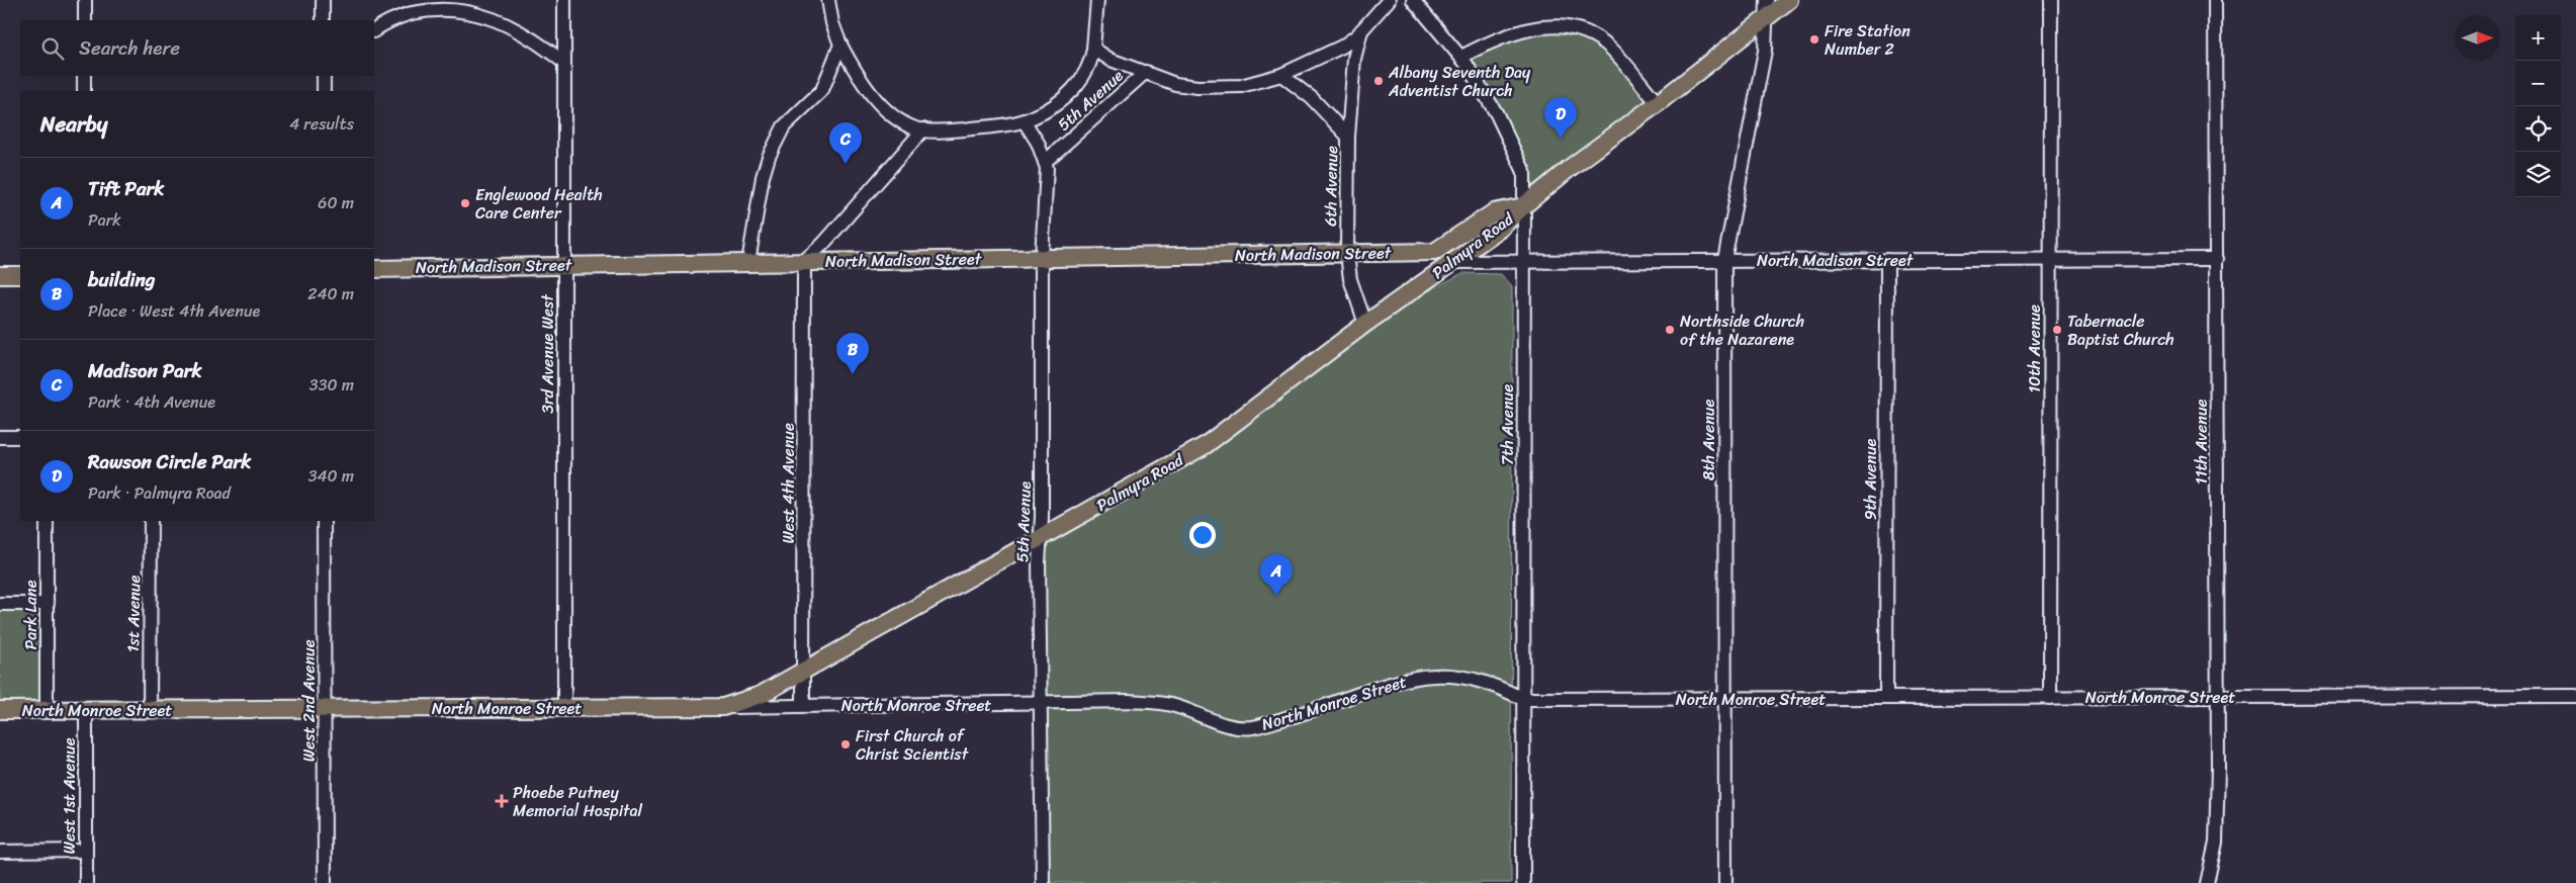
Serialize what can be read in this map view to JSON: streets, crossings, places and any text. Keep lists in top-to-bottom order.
{
  "streets": {
    "main road": ["Palmyra Road", "North Madison Street", "North Monroe Street"],
    "street": [
      "5th Avenue",
      "6th Avenue",
      "10th Avenue",
      "3rd Avenue West",
      "7th Avenue",
      "8th Avenue",
      "11th Avenue",
      "9th Avenue",
      "West 4th Avenue",
      "1st Avenue",
      "Park Lane",
      "West 2nd Avenue",
      "West 1st Avenue"
    ]
  },
  "crossings": [
    ["5th Avenue", "Palmyra Road"],
    ["5th Avenue", "North Madison Street"],
    ["5th Avenue", "North Monroe Street"],
    ["6th Avenue", "Palmyra Road"],
    ["6th Avenue", "North Madison Street"],
    ["Palmyra Road", "North Madison Street"],
    ["Palmyra Road", "7th Avenue"],
    ["Palmyra Road", "8th Avenue"],
    ["Palmyra Road", "West 4th Avenue"],
    ["Palmyra Road", "North Monroe Street"],
    ["North Madison Street", "10th Avenue"],
    ["North Madison Street", "3rd Avenue West"],
    ["North Madison Street", "7th Avenue"],
    ["North Madison Street", "8th Avenue"],
    ["North Madison Street", "11th Avenue"],
    ["North Madison Street", "9th Avenue"],
    ["North Madison Street", "West 4th Avenue"],
    ["10th Avenue", "North Monroe Street"],
    ["3rd Avenue West", "North Monroe Street"],
    ["7th Avenue", "North Monroe Street"],
    ["8th Avenue", "North Monroe Street"],
    ["11th Avenue", "North Monroe Street"],
    ["9th Avenue", "North Monroe Street"],
    ["West 4th Avenue", "North Monroe Street"],
    ["1st Avenue", "North Monroe Street"],
    ["Park Lane", "North Monroe Street"],
    ["North Monroe Street", "West 2nd Avenue"],
    ["North Monroe Street", "West 1st Avenue"]
  ],
  "places": {
    "other": [
      "Fire Station Number 2",
      "Albany Seventh Day Adventist Church",
      "Englewood Health Care Center",
      "Northside Church of the Nazarene",
      "Tabernacle Baptist Church",
      "First Church of Christ Scientist"
    ],
    "health": ["Phoebe Putney Memorial Hospital"]
  },
  "north": "right",
  "page": {
    "map_buttons": ["+", "−"],
    "search": "Search here",
    "heading": ["Nearby", "4 results"],
    "pins": [
      "D",
      "C",
      "B",
      "A"
    ],
    "list": [
      {
        "mark": "A",
        "name": "Tift Park",
        "note": "Park",
        "value": "60 m"
      },
      {
        "mark": "B",
        "name": "building",
        "note": "Place · West 4th Avenue",
        "value": "240 m"
      },
      {
        "mark": "C",
        "name": "Madison Park",
        "note": "Park · 4th Avenue",
        "value": "330 m"
      },
      {
        "mark": "D",
        "name": "Rawson Circle Park",
        "note": "Park · Palmyra Road",
        "value": "340 m"
      }
    ]
  }
}
